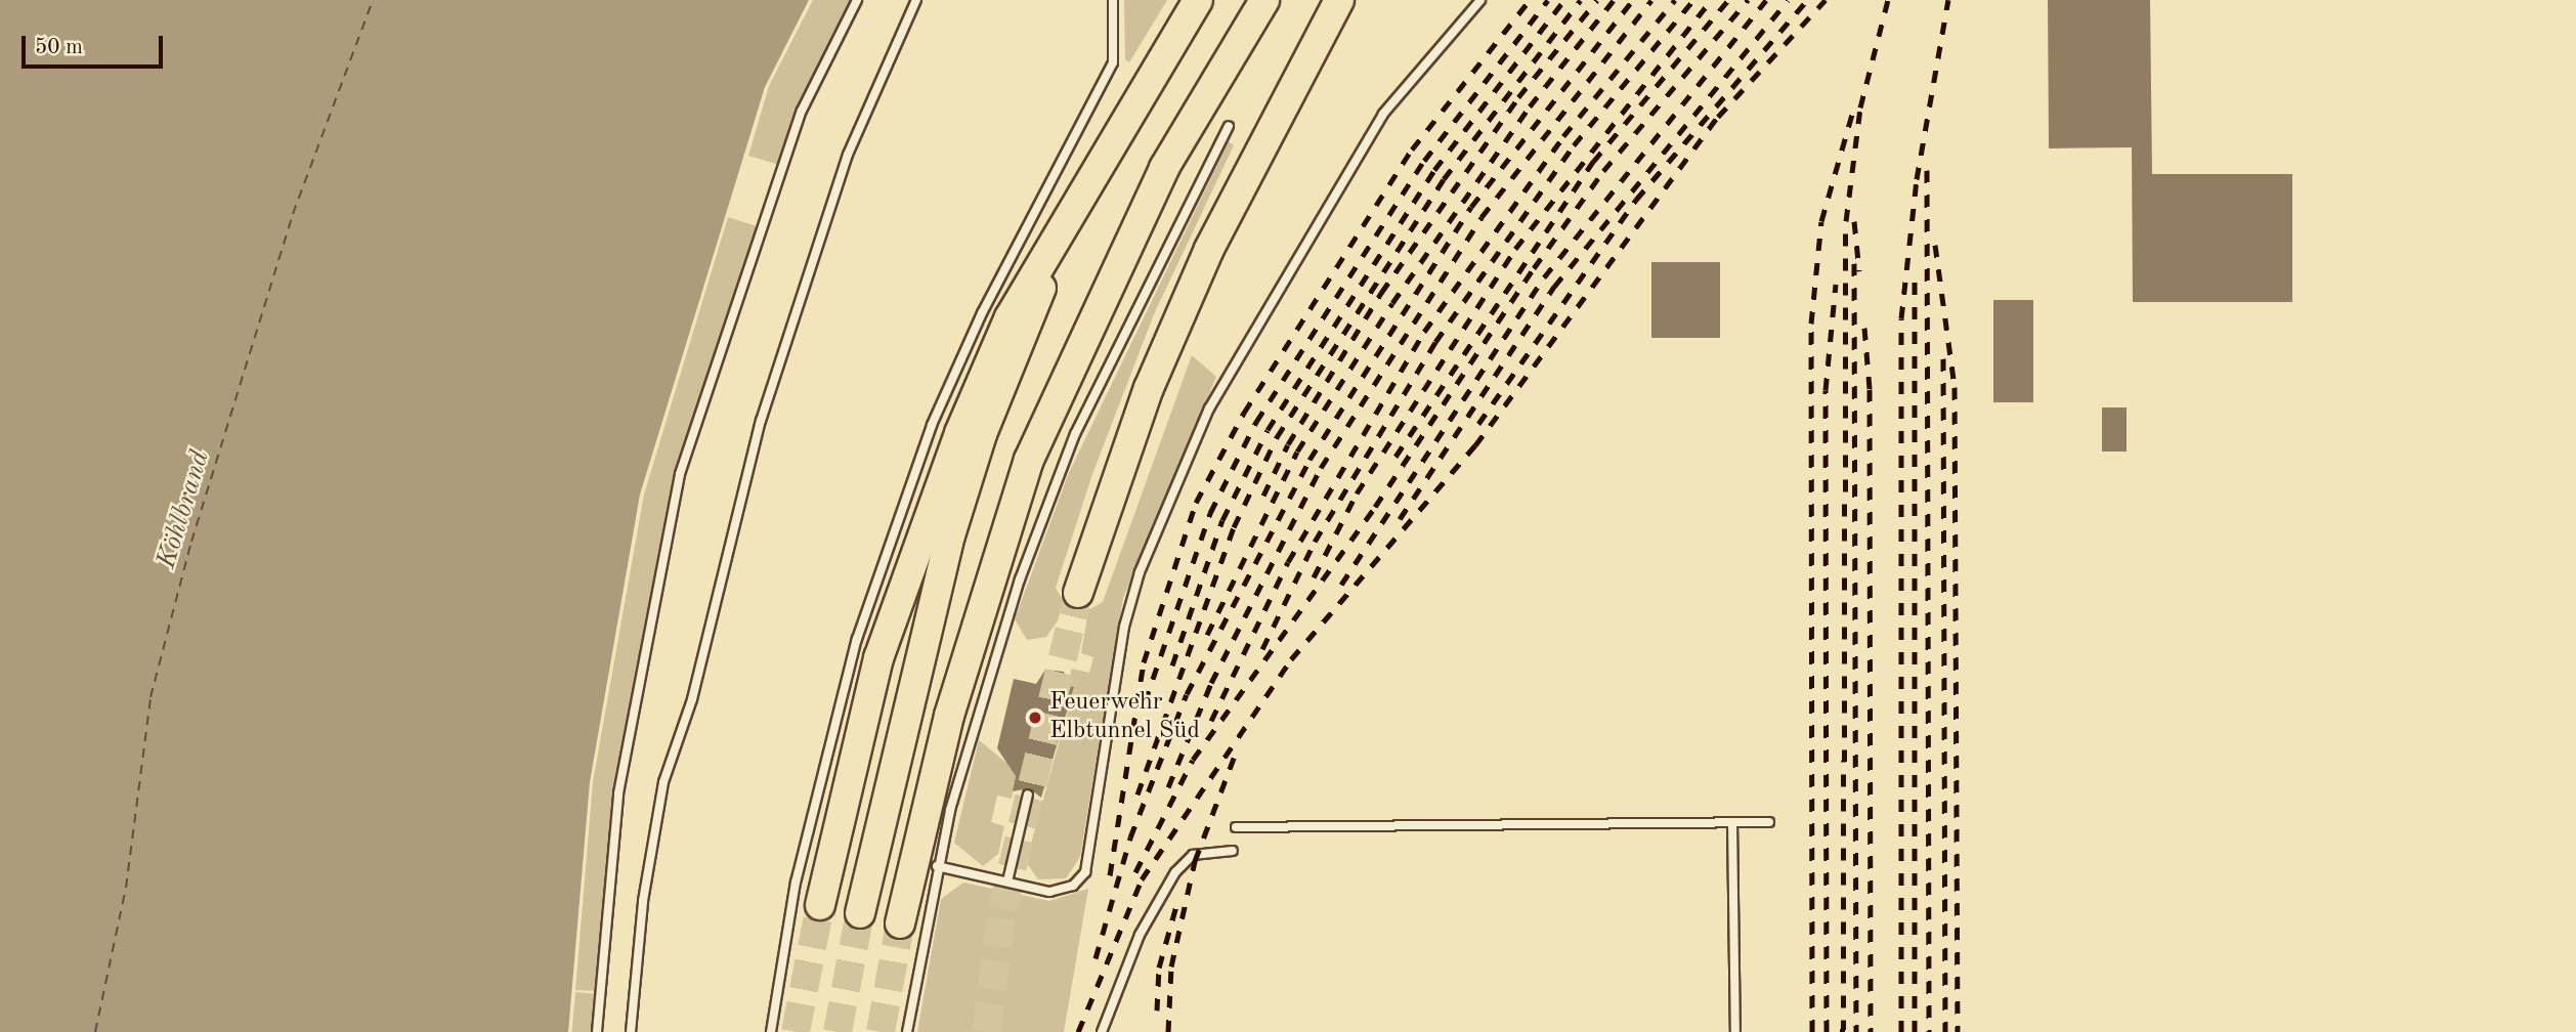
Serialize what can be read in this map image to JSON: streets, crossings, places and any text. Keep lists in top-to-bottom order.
{
  "water": ["Köhlbrand"],
  "places": ["Feuerwehr Elbtunnel Süd"],
  "scale_bar": "50 m"
}
